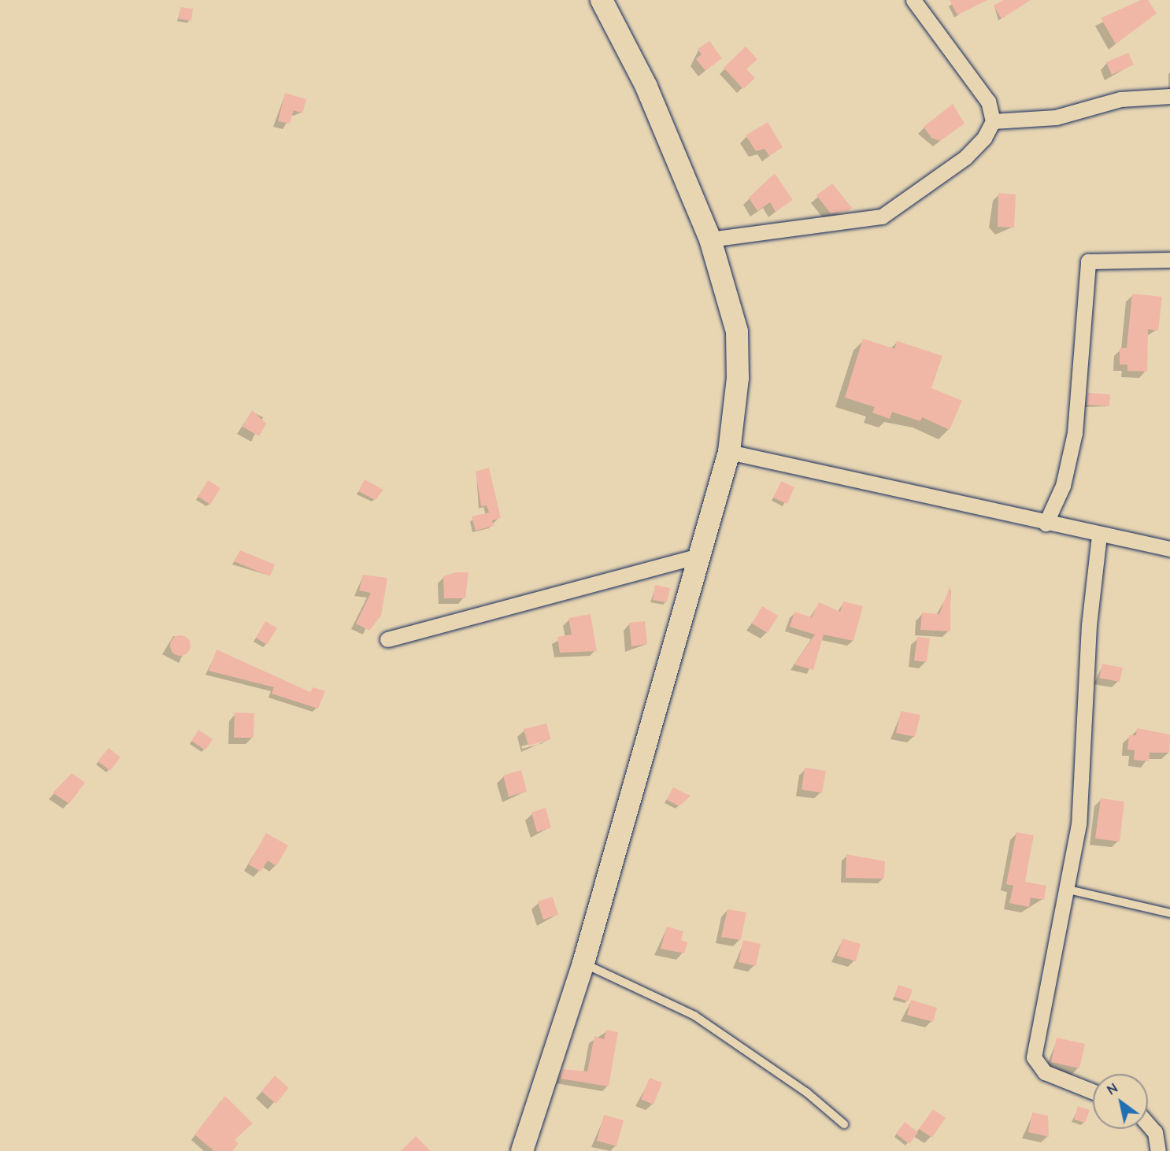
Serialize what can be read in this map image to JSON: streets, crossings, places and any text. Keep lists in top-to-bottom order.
{
  "north": "top left"
}
